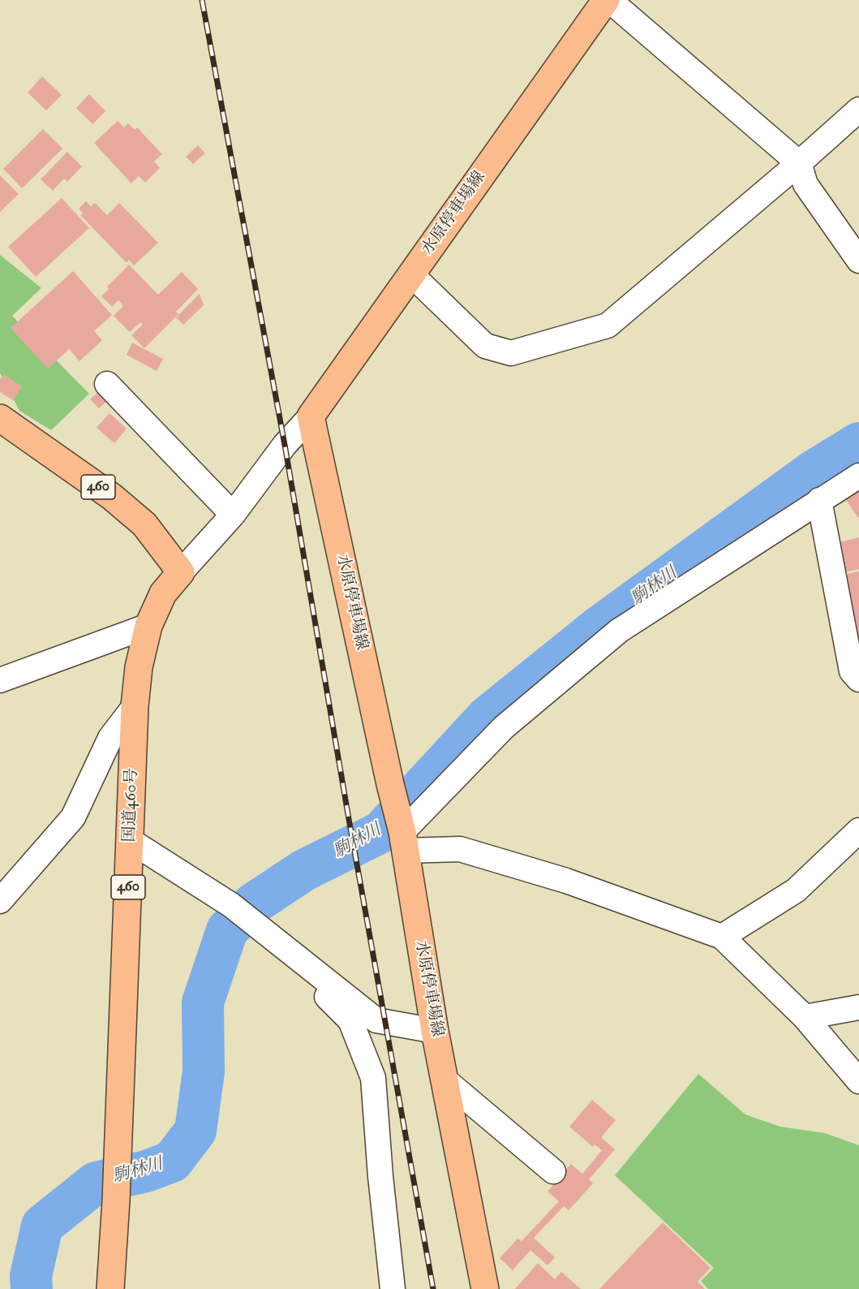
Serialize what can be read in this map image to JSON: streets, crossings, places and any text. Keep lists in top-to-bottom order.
{
  "streets": {
    "main road": ["水原停車場線", "460", "国道460号"]
  },
  "crossings": [
    ["460", "国道460号"]
  ],
  "water": ["駒林川"]
}
